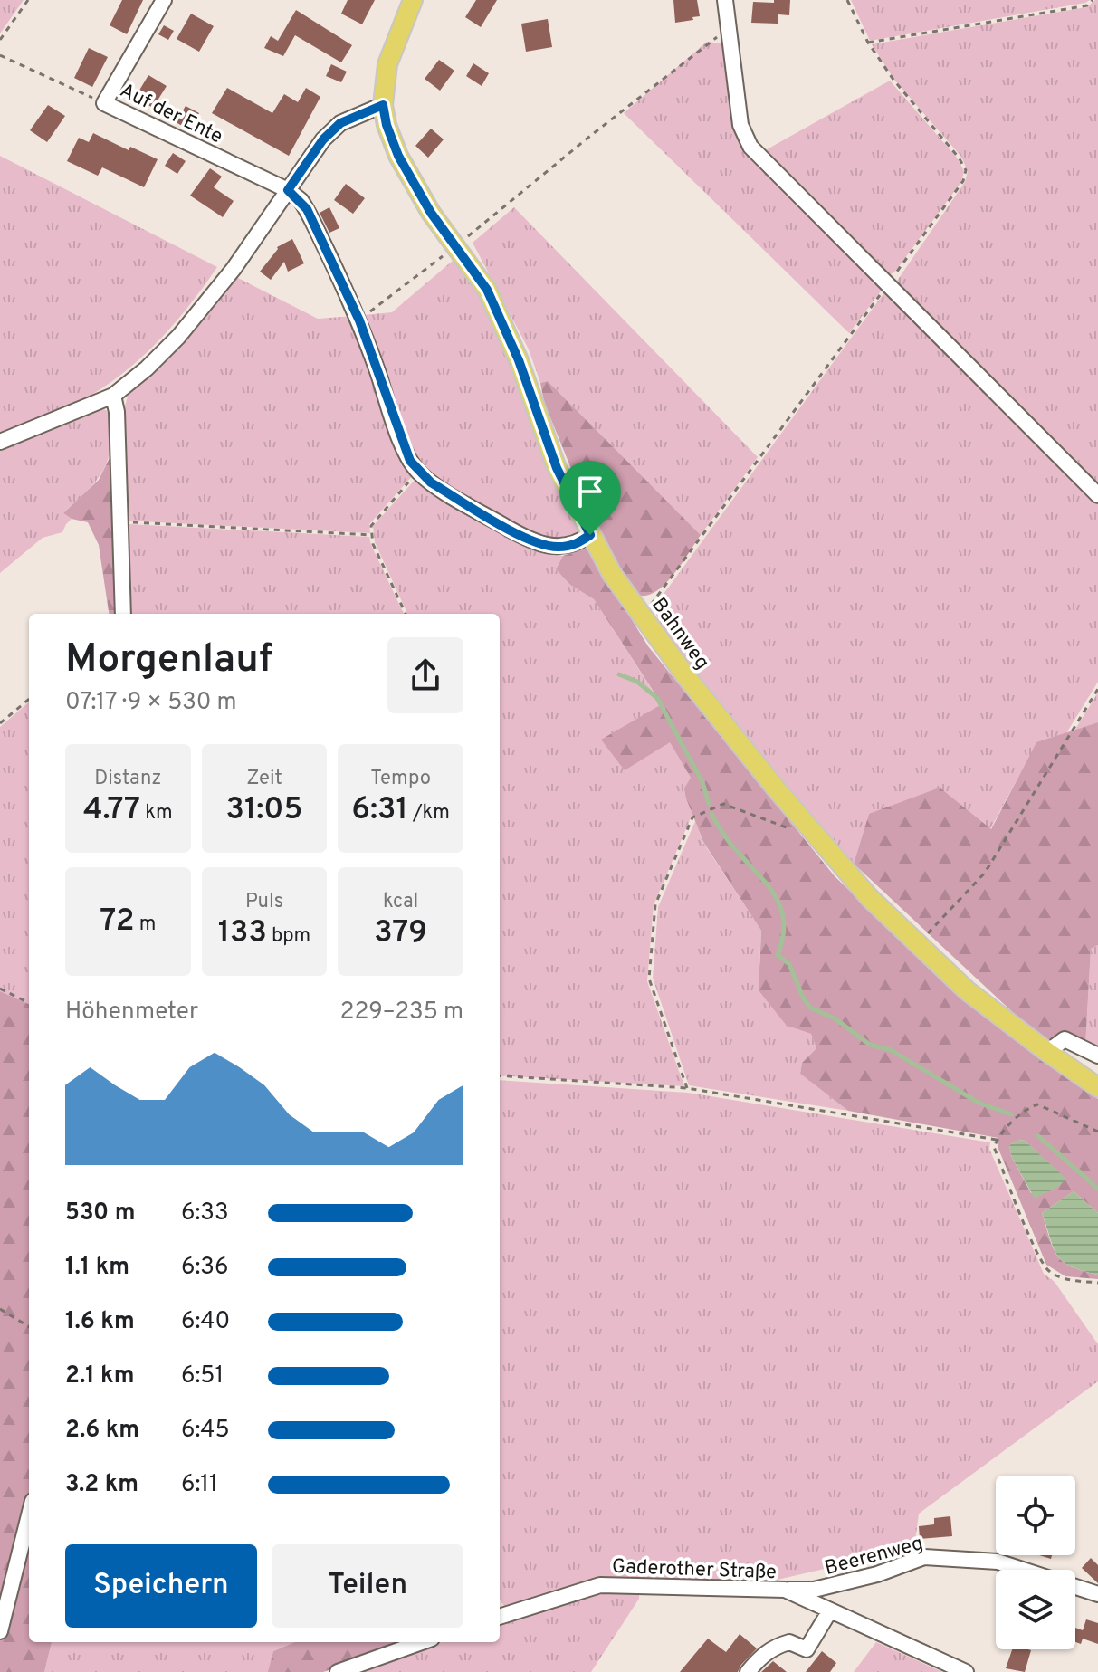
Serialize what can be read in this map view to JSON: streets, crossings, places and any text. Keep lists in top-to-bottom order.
{
  "streets": {
    "main road": ["Bahnweg"],
    "street": ["Auf der Ente", "Beerenweg", "Gaderother Straße"]
  },
  "crossings": [
    ["Beerenweg", "Gaderother Straße"]
  ],
  "page": {
    "heading": ["Morgenlauf", "07:17 · 9 × 530 m"],
    "stats": [
      ["Distanz", "4.77 km"],
      ["Zeit", "31:05"],
      ["Tempo", "6:31 /km"],
      ["72 m"],
      ["Puls", "133 bpm"],
      ["kcal", "379"]
    ],
    "chart": ["Höhenmeter", "229–235 m"],
    "list": [
      {
        "name": "530 m",
        "note": "6:33"
      },
      {
        "name": "1.1 km",
        "note": "6:36"
      },
      {
        "name": "1.6 km",
        "note": "6:40"
      },
      {
        "name": "2.1 km",
        "note": "6:51"
      },
      {
        "name": "2.6 km",
        "note": "6:45"
      },
      {
        "name": "3.2 km",
        "note": "6:11"
      }
    ],
    "buttons": ["Speichern", "Teilen"]
  }
}
